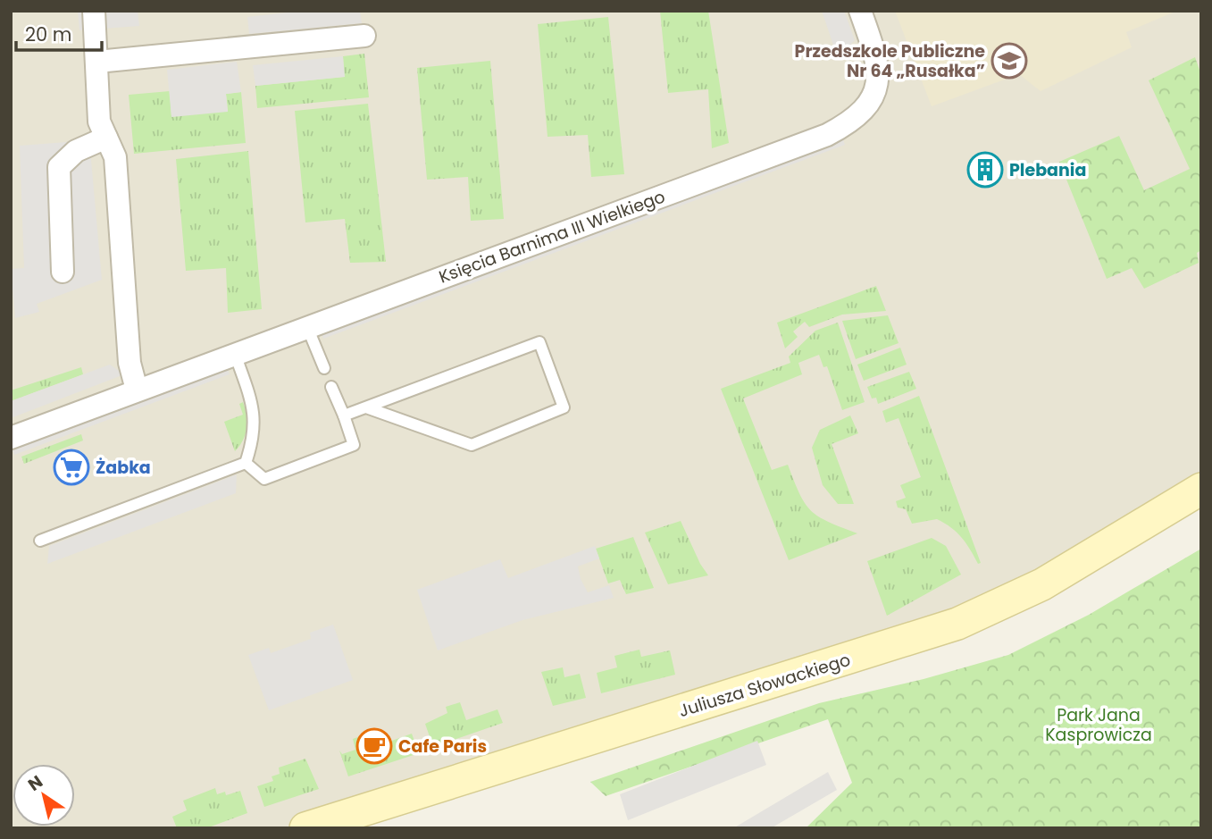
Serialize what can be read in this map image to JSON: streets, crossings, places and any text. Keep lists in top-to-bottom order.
{
  "streets": {
    "street": ["Księcia Barnima III Wielkiego", "Juliusza Słowackiego"]
  },
  "parks": ["Park Jana Kasprowicza"],
  "places": {
    "school or university": ["Przedszkole Publiczne Nr 64 „Rusałka”"],
    "building": ["Plebania"],
    "supermarket": ["Żabka"],
    "cafe": ["Cafe Paris"]
  },
  "scale_bar": "20 m",
  "north": "top left"
}
